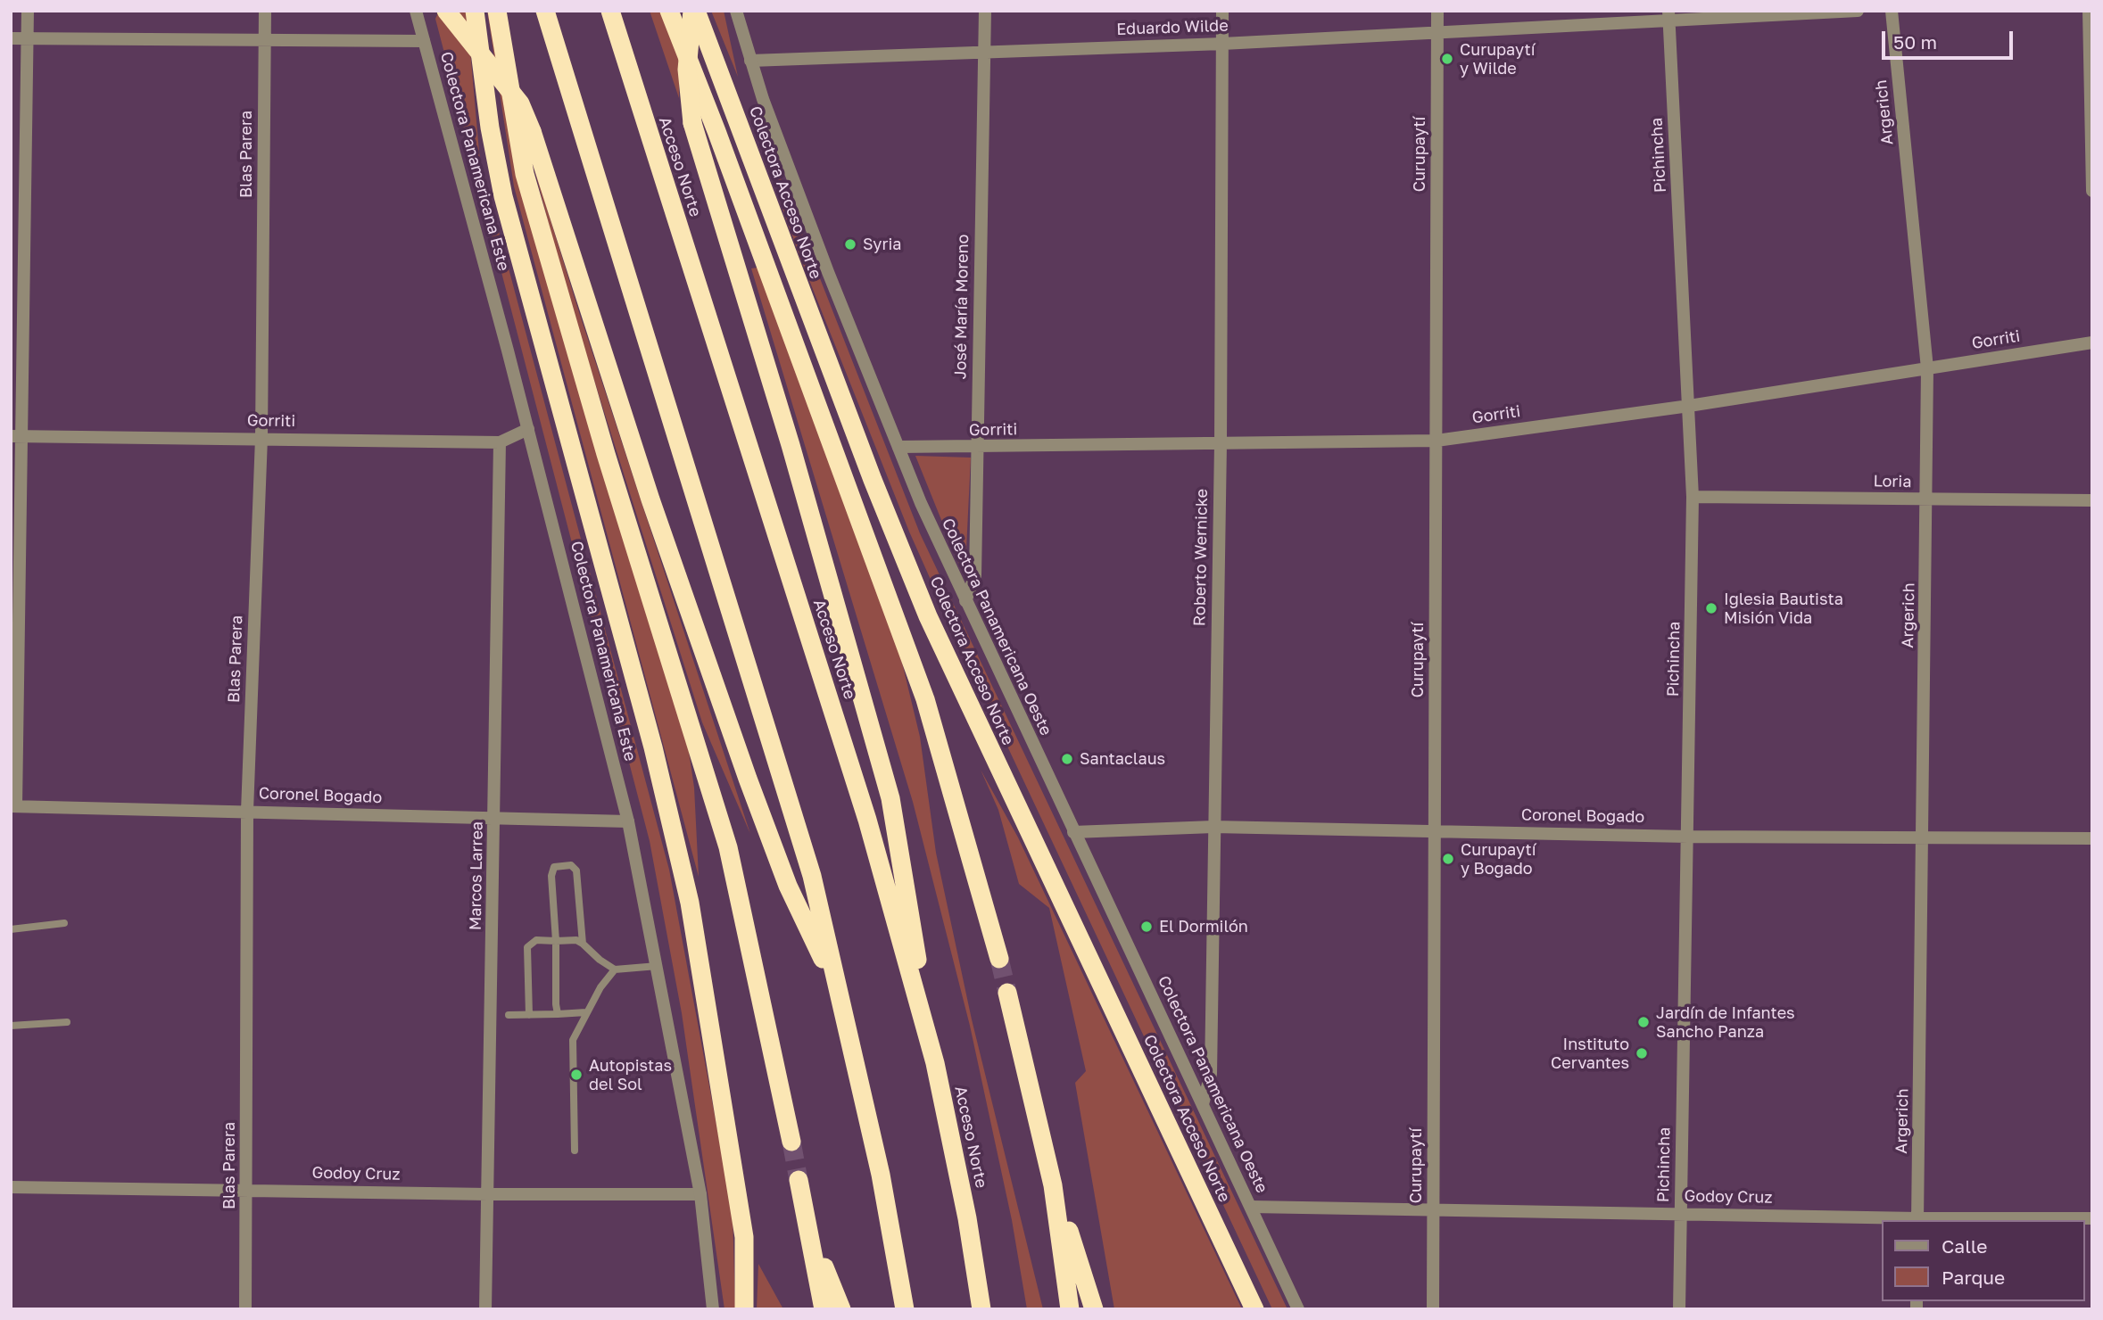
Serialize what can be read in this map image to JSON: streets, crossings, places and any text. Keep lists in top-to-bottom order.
{
  "streets": {
    "highway": ["Acceso Norte", "Colectora Acceso Norte"],
    "street": [
      "Eduardo Wilde",
      "Argerich",
      "Blas Parera",
      "Curupaytí",
      "Pichincha",
      "Colectora Panamericana Este",
      "José María Moreno",
      "Gorriti",
      "Loria",
      "Roberto Wernicke",
      "Colectora Panamericana Oeste",
      "Coronel Bogado",
      "Marcos Larrea",
      "Godoy Cruz"
    ]
  },
  "crossings": [
    ["Eduardo Wilde", "Curupaytí"],
    ["Eduardo Wilde", "Pichincha"],
    ["Eduardo Wilde", "José María Moreno"],
    ["Eduardo Wilde", "Roberto Wernicke"],
    ["Eduardo Wilde", "Colectora Panamericana Oeste"],
    ["Argerich", "Gorriti"],
    ["Argerich", "Loria"],
    ["Argerich", "Coronel Bogado"],
    ["Argerich", "Godoy Cruz"],
    ["Blas Parera", "Gorriti"],
    ["Blas Parera", "Coronel Bogado"],
    ["Blas Parera", "Godoy Cruz"],
    ["Curupaytí", "Gorriti"],
    ["Curupaytí", "Coronel Bogado"],
    ["Curupaytí", "Godoy Cruz"],
    ["Pichincha", "Gorriti"],
    ["Pichincha", "Loria"],
    ["Pichincha", "Coronel Bogado"],
    ["Pichincha", "Godoy Cruz"],
    ["Colectora Panamericana Este", "Gorriti"],
    ["Colectora Panamericana Este", "Coronel Bogado"],
    ["Colectora Panamericana Este", "Godoy Cruz"],
    ["José María Moreno", "Gorriti"],
    ["José María Moreno", "Colectora Panamericana Oeste"],
    ["Gorriti", "Roberto Wernicke"],
    ["Gorriti", "Colectora Panamericana Oeste"],
    ["Gorriti", "Marcos Larrea"],
    ["Roberto Wernicke", "Colectora Panamericana Oeste"],
    ["Roberto Wernicke", "Coronel Bogado"],
    ["Colectora Panamericana Oeste", "Coronel Bogado"],
    ["Colectora Panamericana Oeste", "Godoy Cruz"],
    ["Coronel Bogado", "Marcos Larrea"],
    ["Marcos Larrea", "Godoy Cruz"]
  ],
  "places": [
    "Curupaytí y Wilde",
    "Syria",
    "Iglesia Bautista Misión Vida",
    "Santaclaus",
    "Curupaytí y Bogado",
    "El Dormilón",
    "Jardín de Infantes Sancho Panza",
    "Instituto Cervantes",
    "Autopistas del Sol"
  ],
  "legend": ["Calle", "Parque"],
  "scale_bar": "50 m"
}
